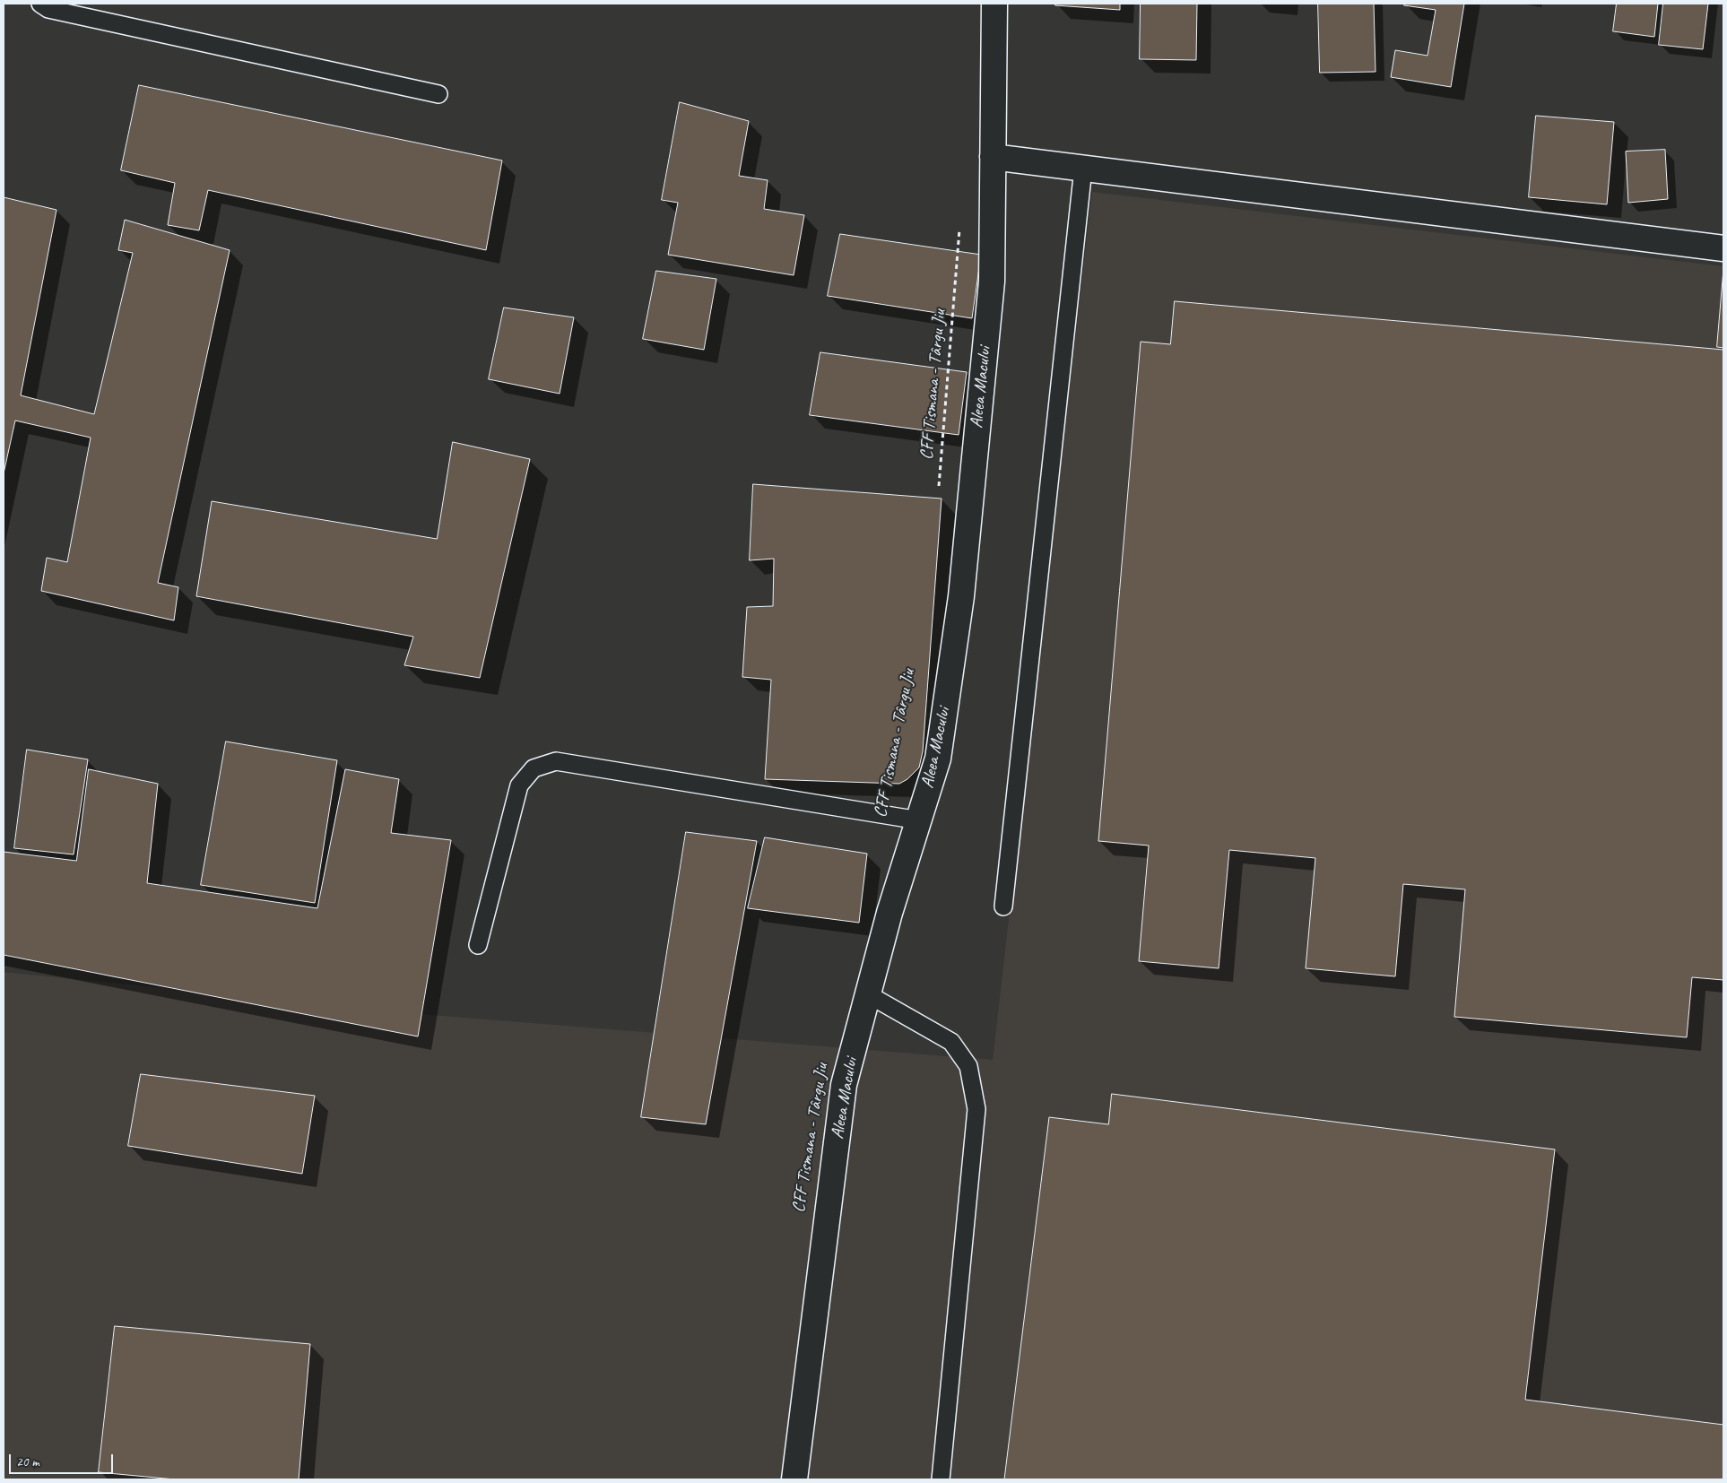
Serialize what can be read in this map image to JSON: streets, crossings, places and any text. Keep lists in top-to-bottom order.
{
  "streets": {
    "street": ["Aleea Macului"],
    "path": ["CFF Tismana - Târgu Jiu"]
  },
  "scale_bar": "20 m"
}
